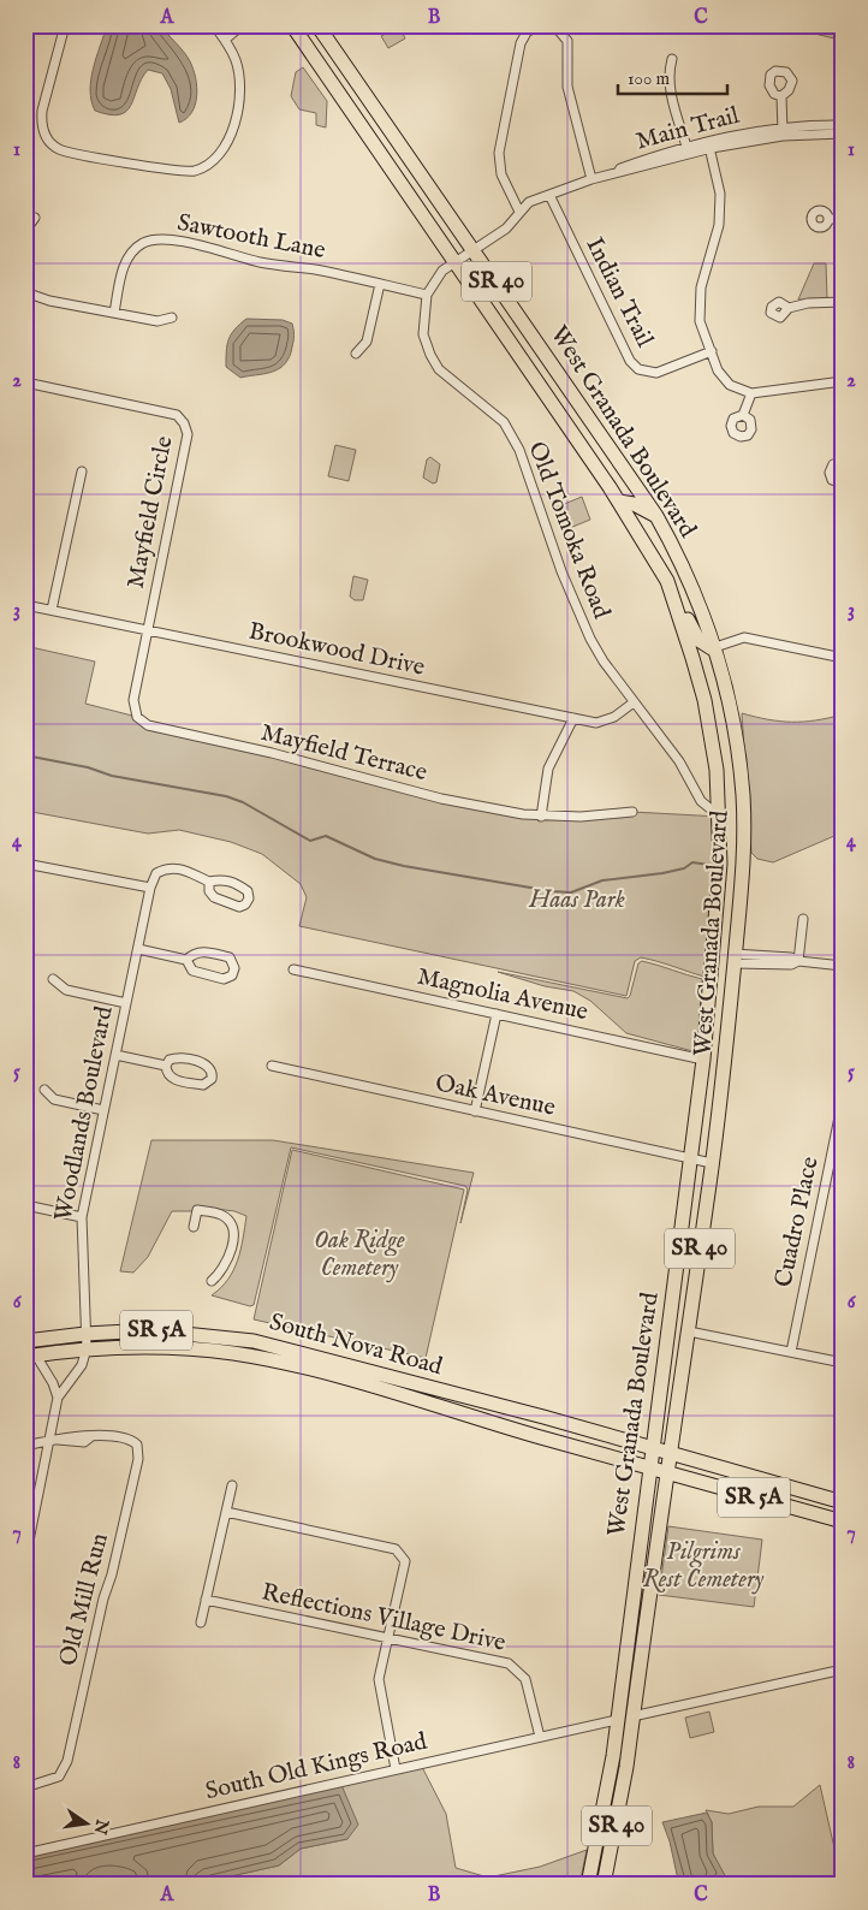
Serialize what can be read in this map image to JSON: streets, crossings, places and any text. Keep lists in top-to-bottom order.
{
  "streets": {
    "main road": [
      "SR 40",
      "West Granada Boulevard",
      "SR 5A",
      "South Nova Road"
    ],
    "street": [
      "Main Trail",
      "Sawtooth Lane",
      "Indian Trail",
      "Mayfield Circle",
      "Old Tomoka Road",
      "Brookwood Drive",
      "Mayfield Terrace",
      "Magnolia Avenue",
      "Oak Avenue",
      "Woodlands Boulevard",
      "Cuadro Place",
      "Old Mill Run",
      "Reflections Village Drive",
      "South Old Kings Road"
    ]
  },
  "crossings": [
    ["Main Trail", "Indian Trail"],
    ["Main Trail", "West Granada Boulevard"],
    ["Sawtooth Lane", "Old Tomoka Road"],
    ["West Granada Boulevard", "Old Tomoka Road"],
    ["West Granada Boulevard", "Magnolia Avenue"],
    ["West Granada Boulevard", "Oak Avenue"],
    ["West Granada Boulevard", "SR 5A"],
    ["West Granada Boulevard", "South Nova Road"],
    ["West Granada Boulevard", "South Old Kings Road"],
    ["Mayfield Circle", "Brookwood Drive"],
    ["Mayfield Circle", "Mayfield Terrace"],
    ["Old Tomoka Road", "Brookwood Drive"],
    ["Brookwood Drive", "Mayfield Terrace"],
    ["Woodlands Boulevard", "South Nova Road"],
    ["SR 5A", "South Nova Road"],
    ["Reflections Village Drive", "South Old Kings Road"]
  ],
  "parks": ["Haas Park", "Oak Ridge Cemetery", "Pilgrims Rest Cemetery"],
  "scale_bar": "100 m",
  "north": "right",
  "grid": {
    "columns": ["A", "B", "C"],
    "rows": [
      "1",
      "2",
      "3",
      "4",
      "5",
      "6",
      "7",
      "8"
    ]
  }
}
